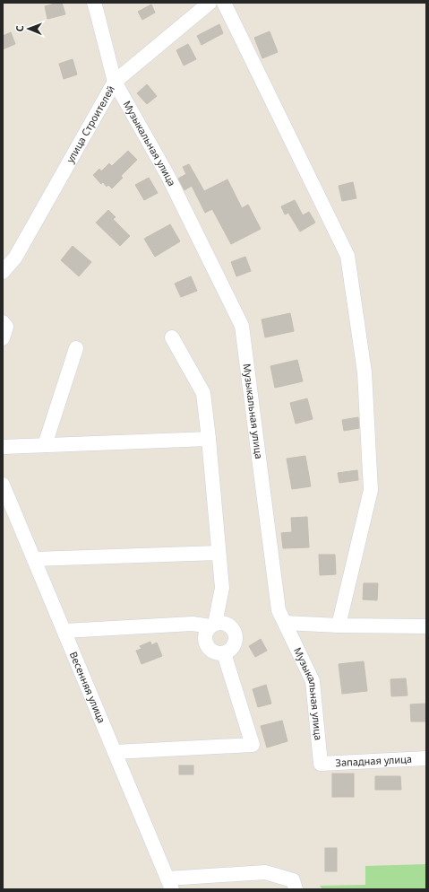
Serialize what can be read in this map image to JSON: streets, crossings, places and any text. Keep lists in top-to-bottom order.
{
  "streets": {
    "street": [
      "улица Строителей",
      "Музыкальная улица",
      "Весенняя улица",
      "Западная улица"
    ]
  },
  "crossings": [
    ["улица Строителей", "Музыкальная улица"],
    ["Музыкальная улица", "Западная улица"]
  ],
  "north": "left"
}
